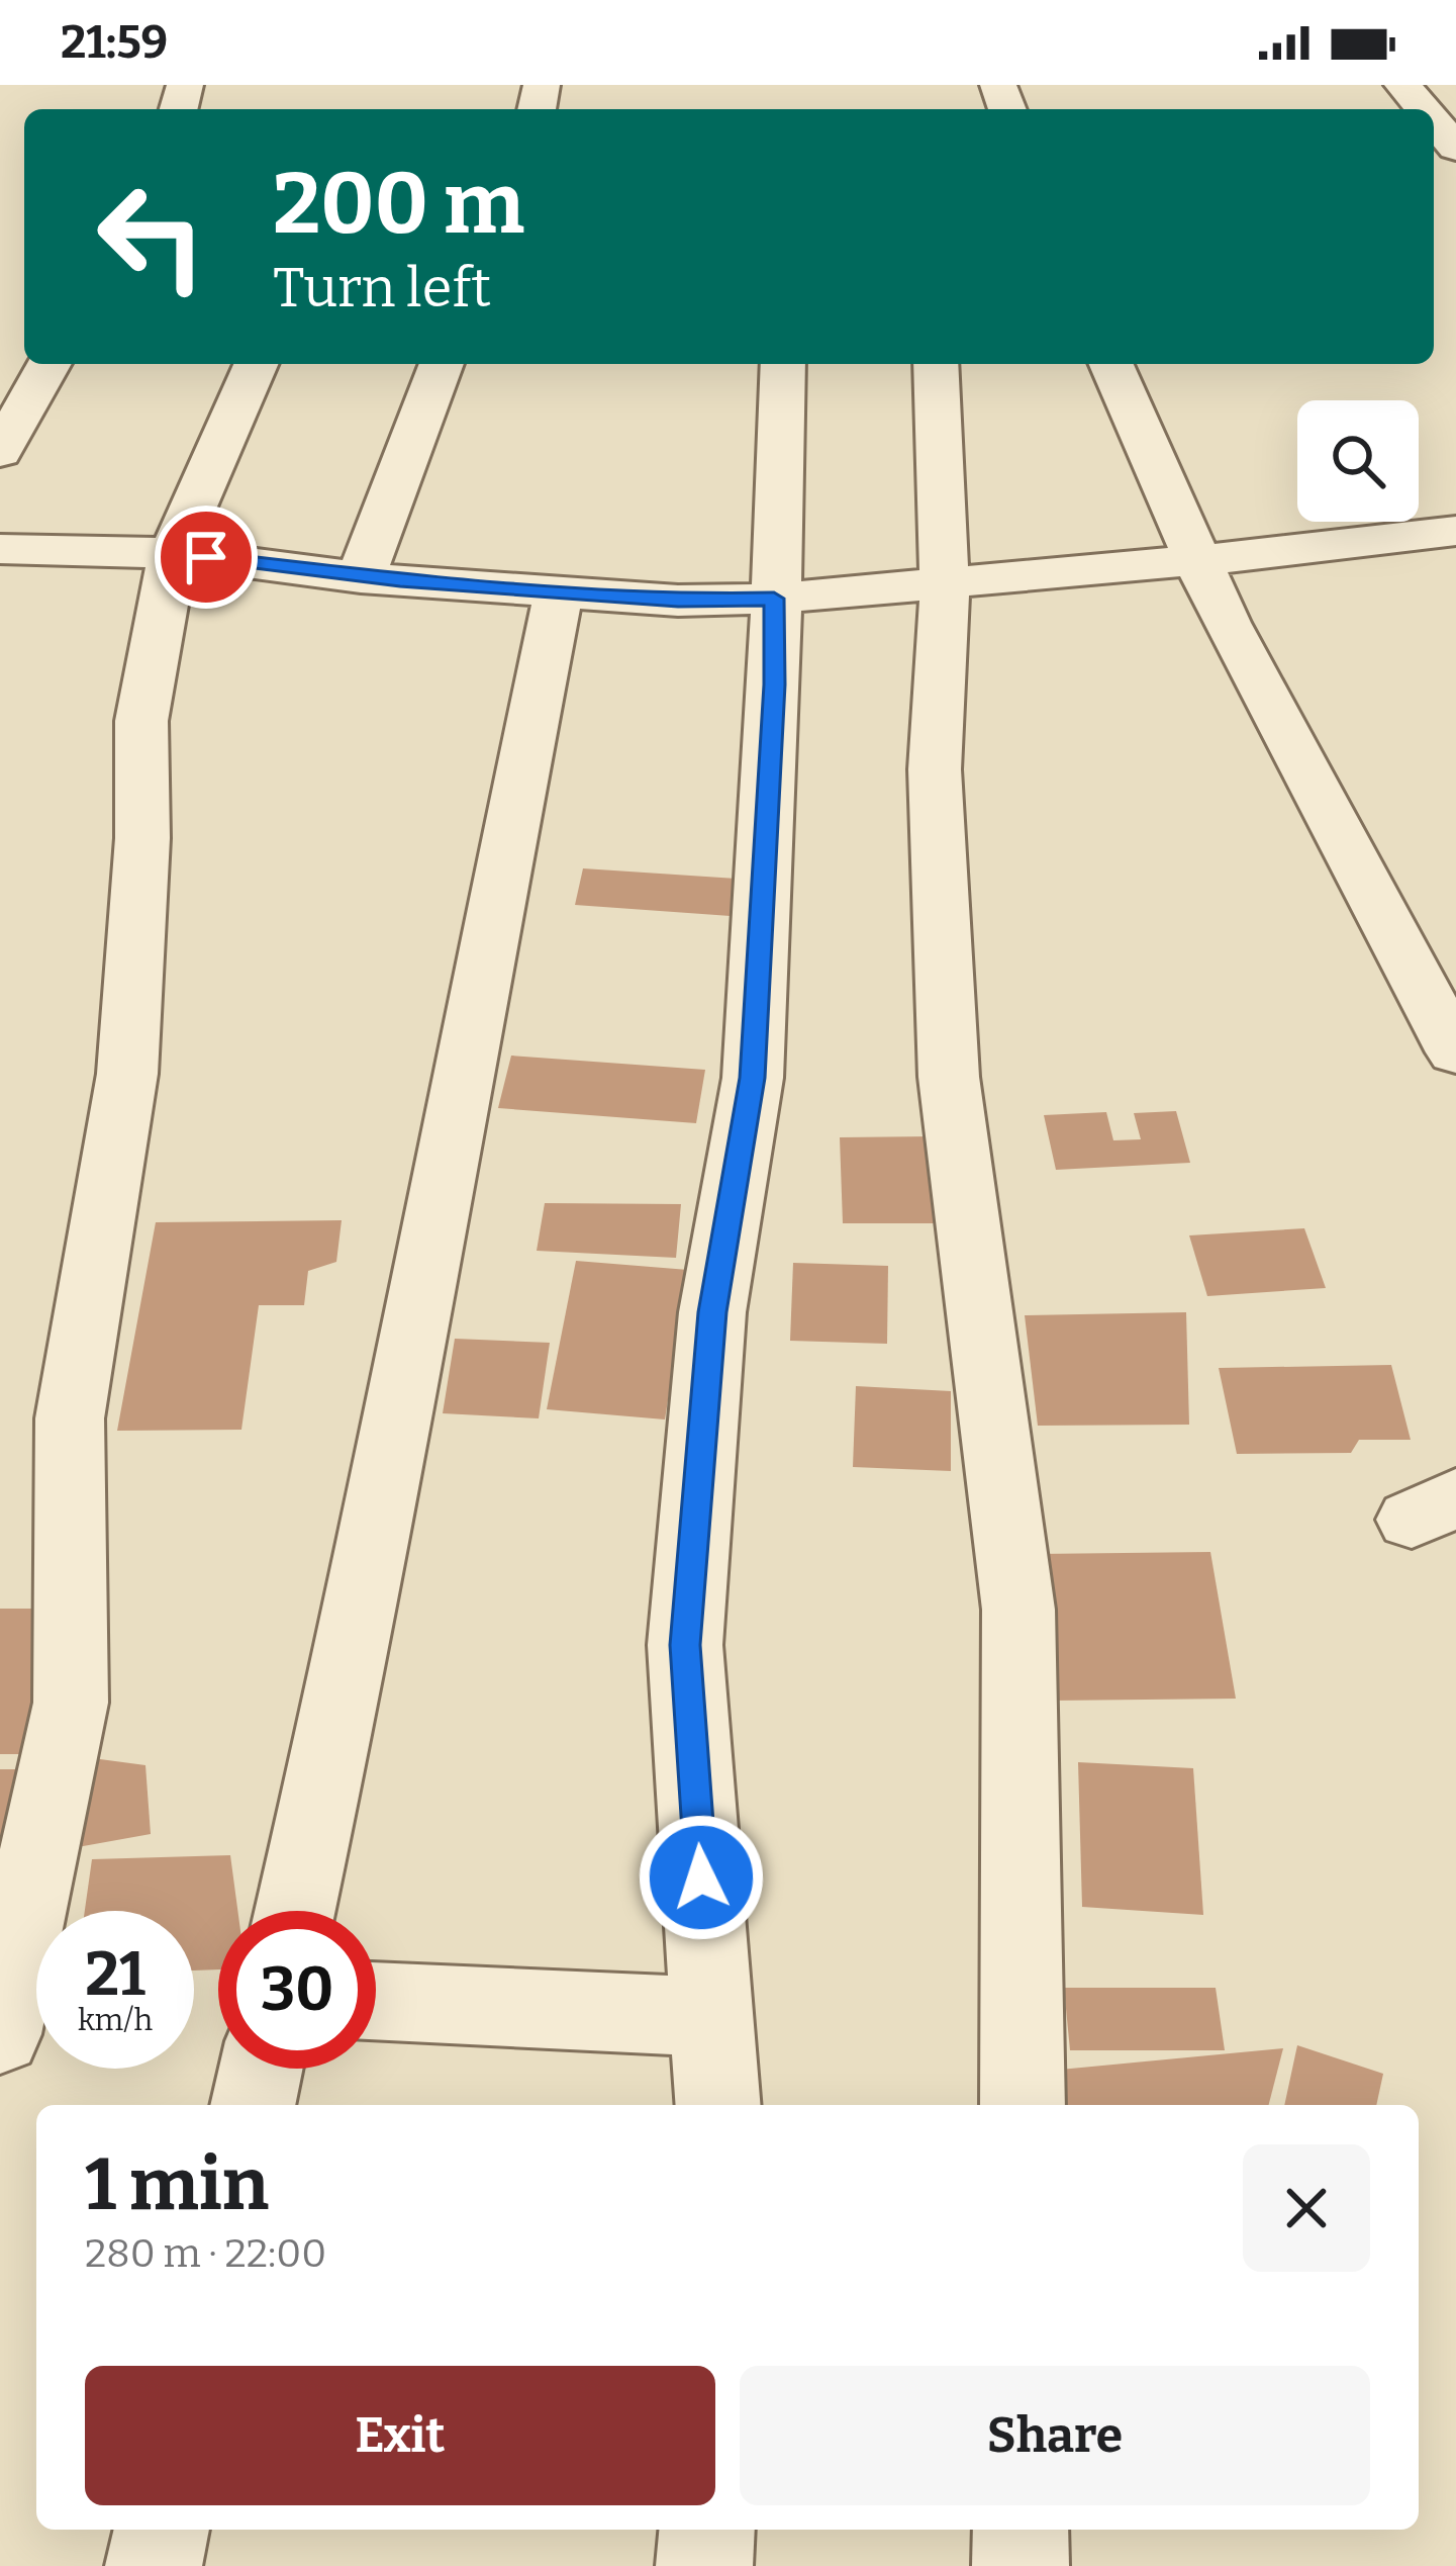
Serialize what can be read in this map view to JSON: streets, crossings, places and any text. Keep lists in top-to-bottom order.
{
  "page": {
    "status": "21:59",
    "turn": ["200 m", "Turn left"],
    "speed": "21 km/h",
    "limit": "30",
    "heading": ["1 min", "280 m · 22:00"],
    "buttons": ["Exit", "Share"]
  }
}
